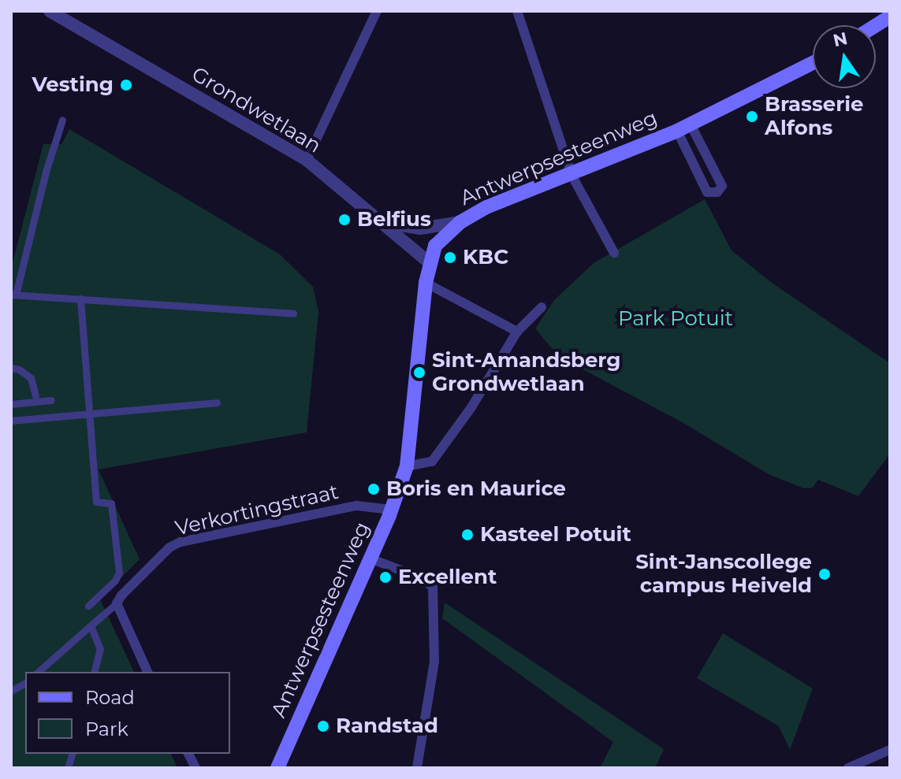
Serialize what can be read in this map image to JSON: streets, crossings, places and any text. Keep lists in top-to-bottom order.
{
  "streets": {
    "main road": ["Antwerpsesteenweg"],
    "street": ["Grondwetlaan", "Verkortingstraat"]
  },
  "crossings": [
    ["Grondwetlaan", "Antwerpsesteenweg"],
    ["Antwerpsesteenweg", "Verkortingstraat"]
  ],
  "parks": ["Park Potuit"],
  "places": [
    "Vesting",
    "Brasserie Alfons",
    "Belfius",
    "KBC",
    "Sint-Amandsberg Grondwetlaan",
    "Boris en Maurice",
    "Kasteel Potuit",
    "Sint-Janscollege campus Heiveld",
    "Excellent",
    "Randstad"
  ],
  "legend": ["Road", "Park"],
  "north": "top"
}
